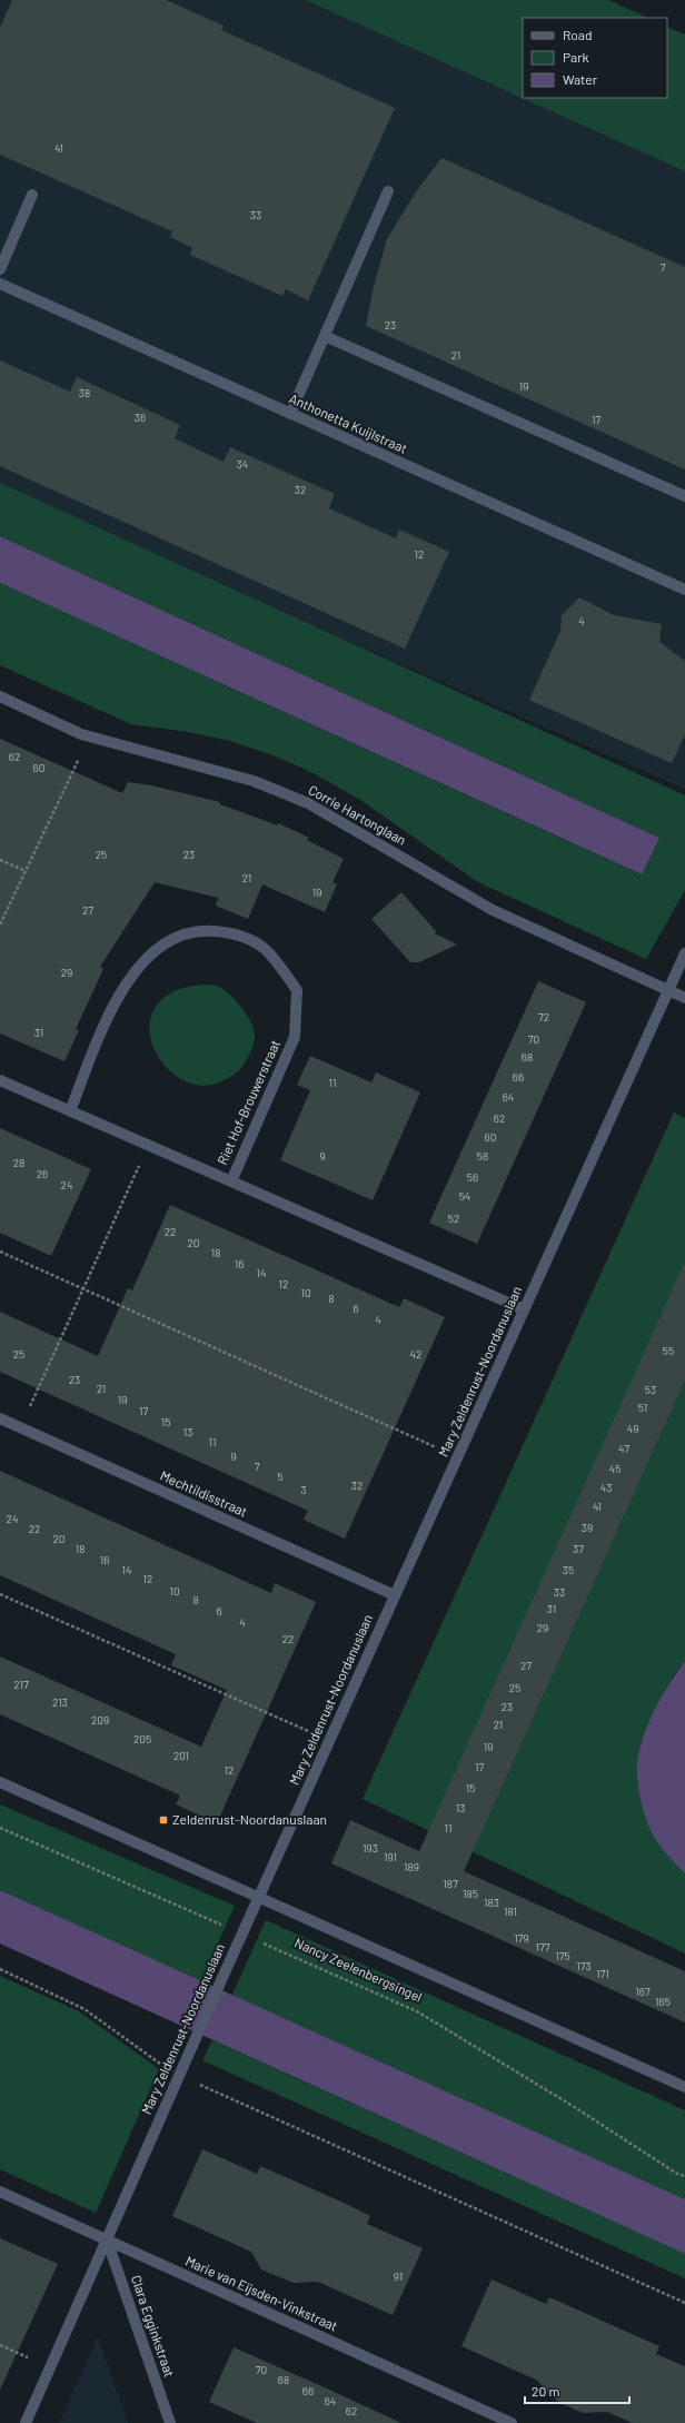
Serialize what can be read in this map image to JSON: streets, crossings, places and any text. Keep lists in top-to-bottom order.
{
  "streets": {
    "street": [
      "Anthonetta Kuijlstraat",
      "Corrie Hartonglaan",
      "Riet Hof-Brouwerstraat",
      "Mary Zeldenrust-Noordanuslaan",
      "Mechtildisstraat",
      "Nancy Zeelenbergsingel",
      "Marie van Eijsden-Vinkstraat",
      "Clara Egginkstraat"
    ]
  },
  "crossings": [
    ["Corrie Hartonglaan", "Mary Zeldenrust-Noordanuslaan"],
    ["Riet Hof-Brouwerstraat", "Mary Zeldenrust-Noordanuslaan"],
    ["Mary Zeldenrust-Noordanuslaan", "Mechtildisstraat"],
    ["Mary Zeldenrust-Noordanuslaan", "Nancy Zeelenbergsingel"],
    ["Mary Zeldenrust-Noordanuslaan", "Marie van Eijsden-Vinkstraat"],
    ["Mary Zeldenrust-Noordanuslaan", "Clara Egginkstraat"],
    ["Marie van Eijsden-Vinkstraat", "Clara Egginkstraat"]
  ],
  "places": {
    "transit": ["Zeldenrust-Noordanuslaan"]
  },
  "house_numbers": [
    "41",
    "33",
    "7",
    "23",
    "21",
    "19",
    "38",
    "36",
    "17",
    "34",
    "32",
    "12",
    "4",
    "62",
    "60",
    "25",
    "23",
    "21",
    "19",
    "27",
    "29",
    "72",
    "31",
    "70",
    "68",
    "66",
    "11",
    "64",
    "62",
    "60",
    "9",
    "58",
    "28",
    "26",
    "56",
    "24",
    "54",
    "52",
    "22",
    "20",
    "18",
    "16",
    "14",
    "12",
    "10",
    "8",
    "6",
    "4",
    "55",
    "25",
    "42",
    "23",
    "21",
    "53",
    "19",
    "51",
    "17",
    "15",
    "49",
    "13",
    "11",
    "47",
    "9",
    "7",
    "45",
    "5",
    "32",
    "43",
    "3",
    "41",
    "24",
    "39",
    "22",
    "20",
    "18",
    "37",
    "16",
    "14",
    "35",
    "12",
    "10",
    "33",
    "8",
    "31",
    "6",
    "4",
    "29",
    "22",
    "27",
    "217",
    "25",
    "213",
    "23",
    "209",
    "21",
    "205",
    "19",
    "201",
    "17",
    "12",
    "15",
    "13",
    "11",
    "193",
    "191",
    "189",
    "187",
    "185",
    "183",
    "181",
    "179",
    "177",
    "175",
    "173",
    "171",
    "167",
    "165",
    "91",
    "70",
    "68",
    "66",
    "64",
    "62"
  ],
  "legend": ["Road", "Park", "Water"],
  "scale_bar": "20 m"
}
